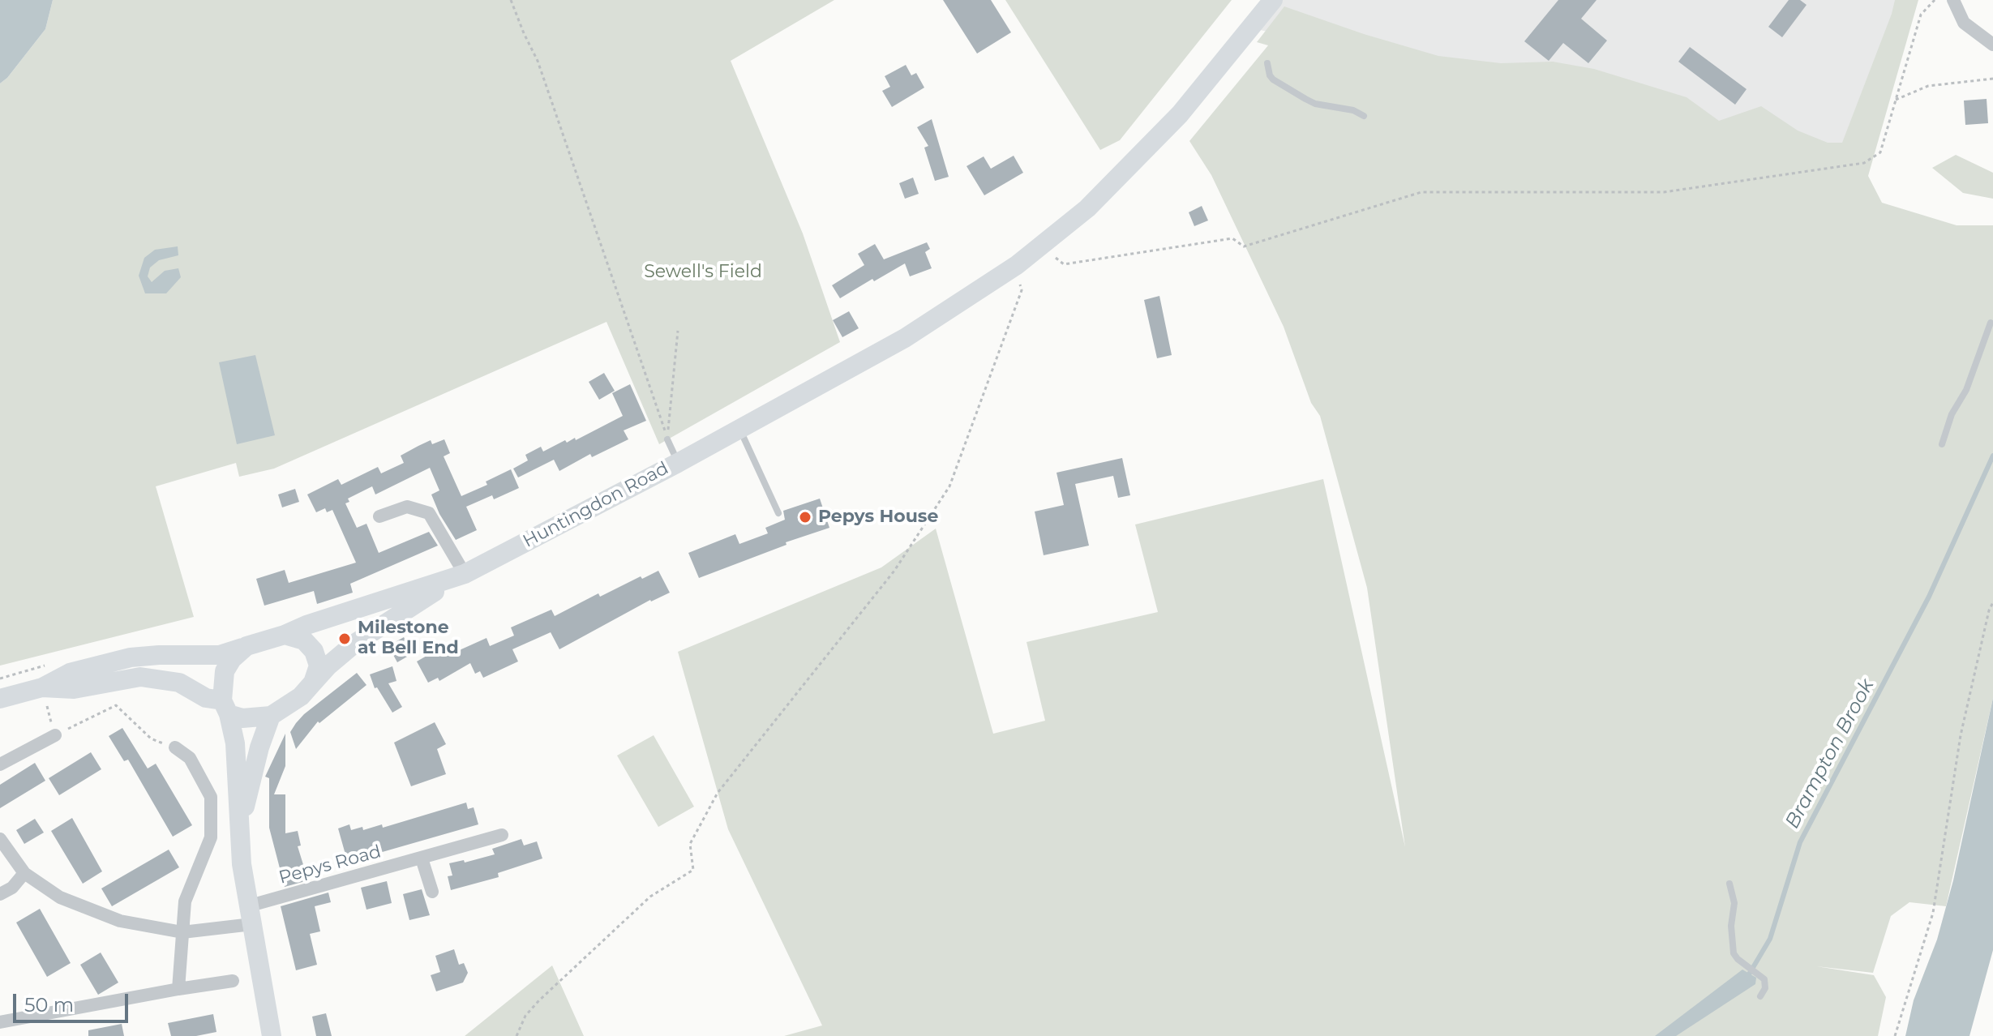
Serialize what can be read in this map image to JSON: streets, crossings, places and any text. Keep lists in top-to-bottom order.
{
  "streets": {
    "main road": ["Huntingdon Road"],
    "street": ["Pepys Road"]
  },
  "water": ["Brampton Brook"],
  "parks": ["Sewell's Field"],
  "places": ["Pepys House", "Milestone at Bell End"],
  "scale_bar": "50 m"
}
